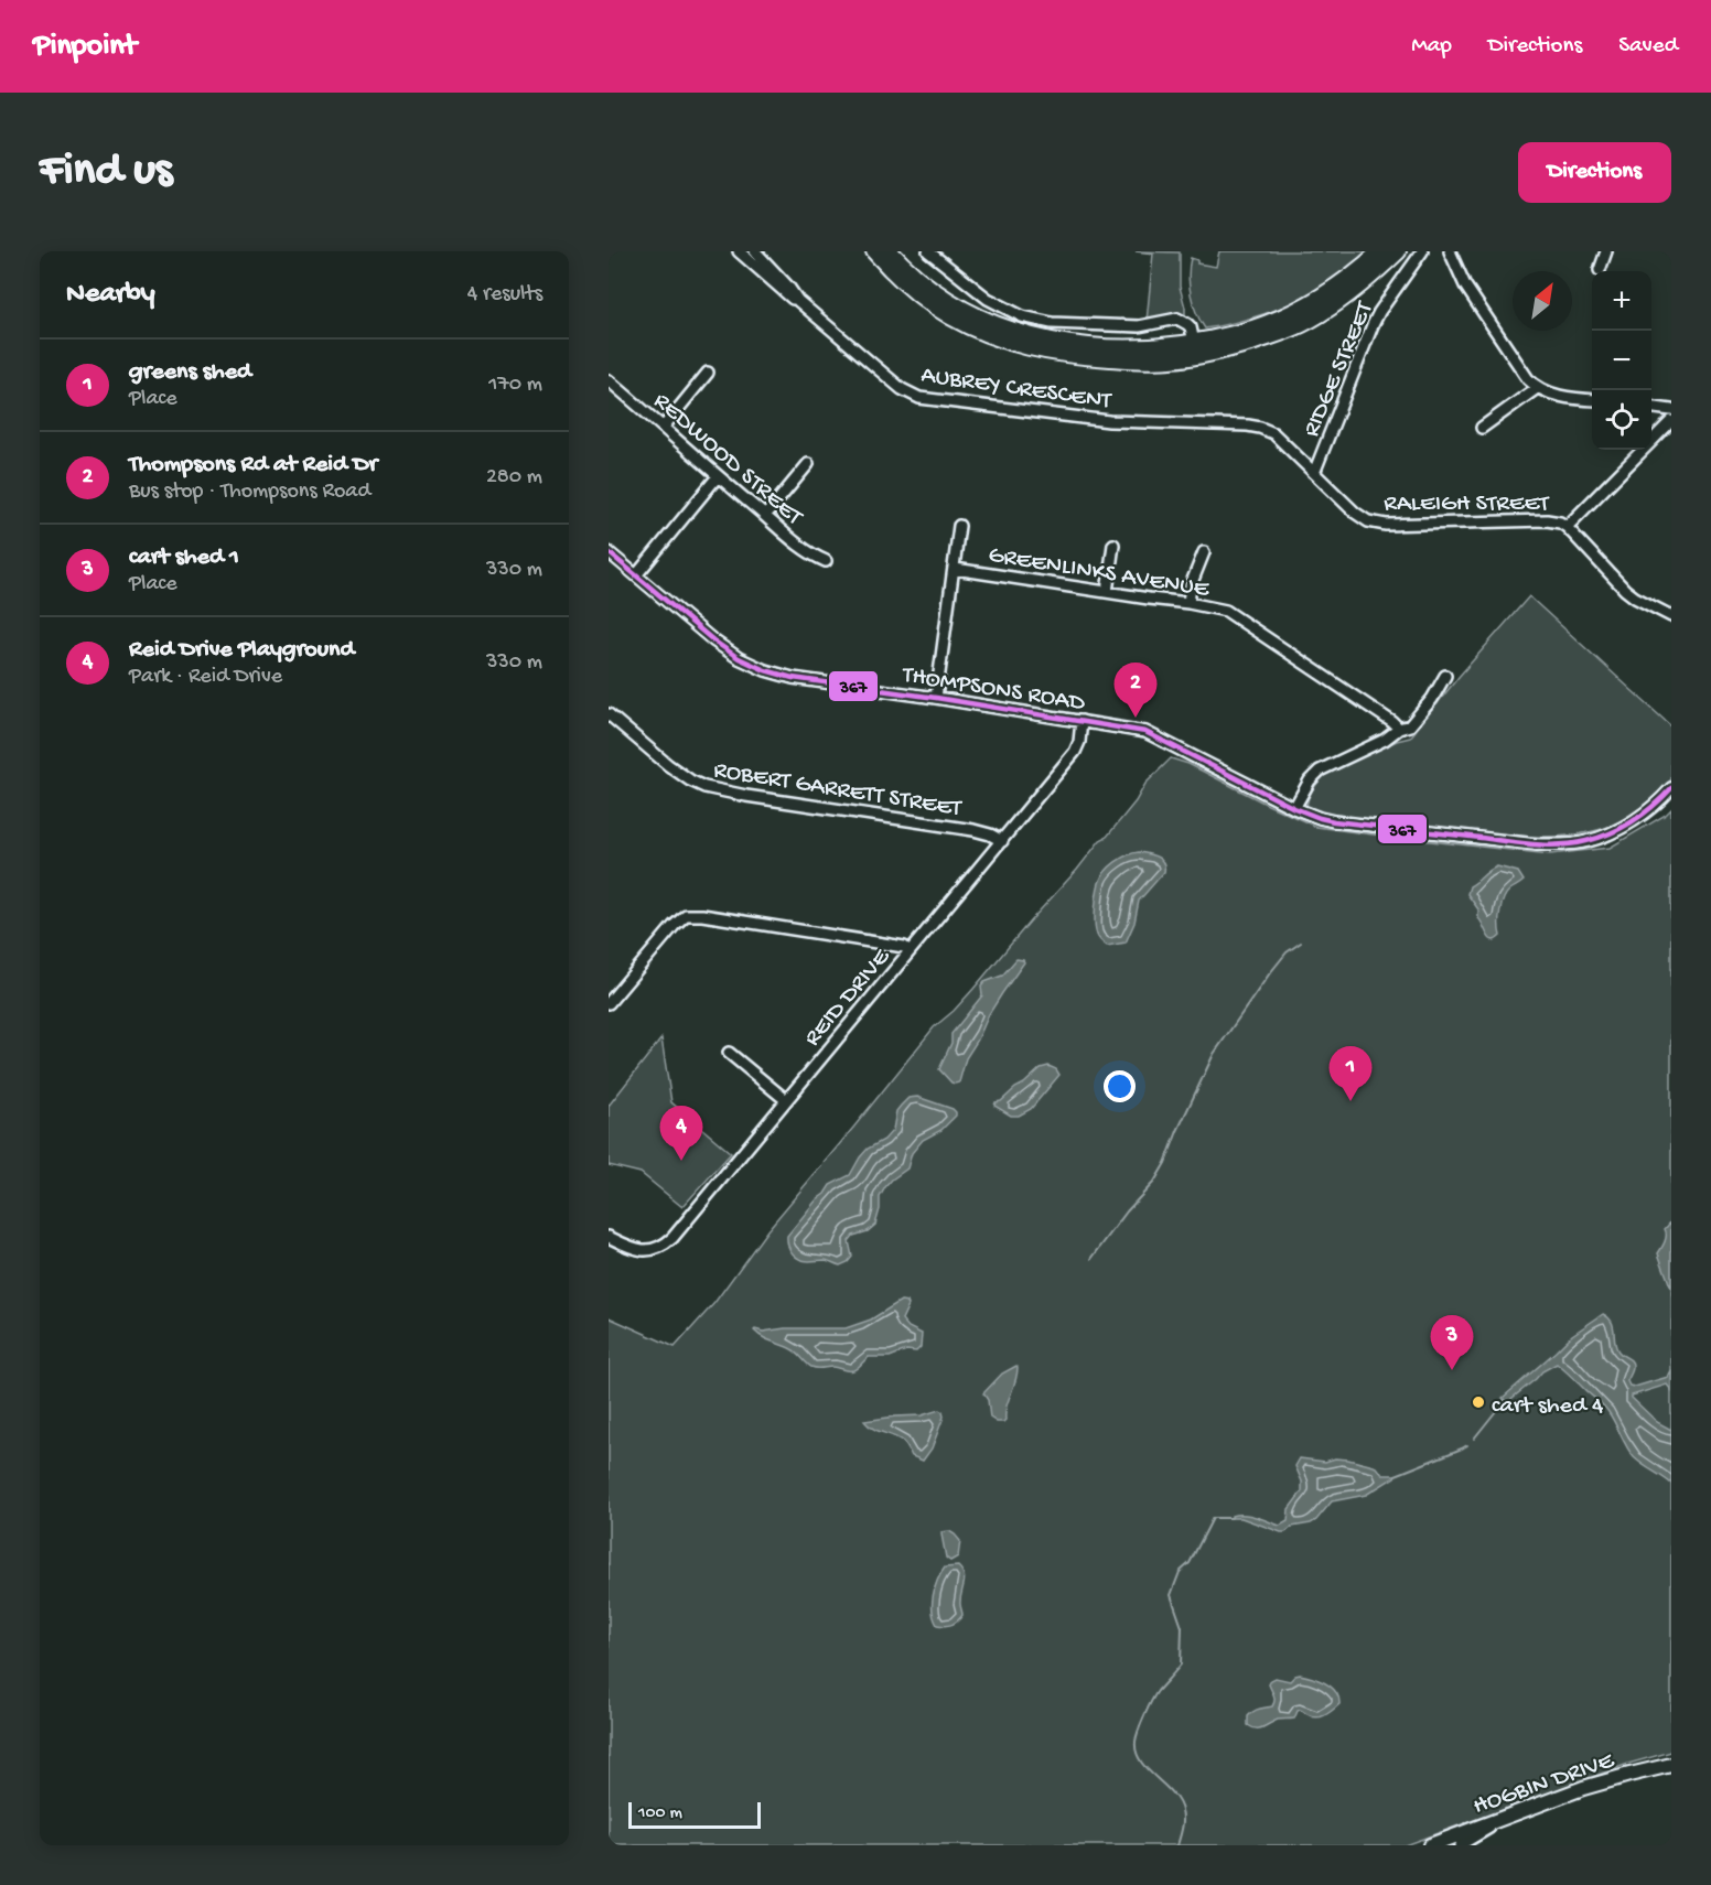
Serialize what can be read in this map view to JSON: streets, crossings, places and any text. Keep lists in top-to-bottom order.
{
  "streets": {
    "main road": ["HOGBIN DRIVE"],
    "street": [
      "RIDGE STREET",
      "AUBREY CRESCENT",
      "REDWOOD STREET",
      "RALEIGH STREET",
      "GREENLINKS AVENUE",
      "THOMPSONS ROAD",
      "ROBERT GARRETT STREET",
      "REID DRIVE"
    ]
  },
  "crossings": [
    ["RIDGE STREET", "RALEIGH STREET"],
    ["AUBREY CRESCENT", "RALEIGH STREET"],
    ["THOMPSONS ROAD", "REID DRIVE"],
    ["ROBERT GARRETT STREET", "REID DRIVE"]
  ],
  "places": ["cart shed 4"],
  "lines": ["transit line 367"],
  "scale_bar": "100 m",
  "north": "top right",
  "page": {
    "header": "Pinpoint",
    "nav": ["Map", "Directions", "Saved"],
    "buttons": "Directions",
    "title": "Find us",
    "heading": ["Nearby", "4 results"],
    "map_buttons": ["+", "−"],
    "list": [
      {
        "mark": "1",
        "name": "greens shed",
        "note": "Place",
        "value": "170 m"
      },
      {
        "mark": "2",
        "name": "Thompsons Rd at Reid Dr",
        "note": "Bus stop · Thompsons Road",
        "value": "280 m"
      },
      {
        "mark": "3",
        "name": "cart shed 1",
        "note": "Place",
        "value": "330 m"
      },
      {
        "mark": "4",
        "name": "Reid Drive Playground",
        "note": "Park · Reid Drive",
        "value": "330 m"
      }
    ],
    "pins": [
      "2",
      "1",
      "4",
      "3"
    ],
    "scale": "100 m"
  }
}
